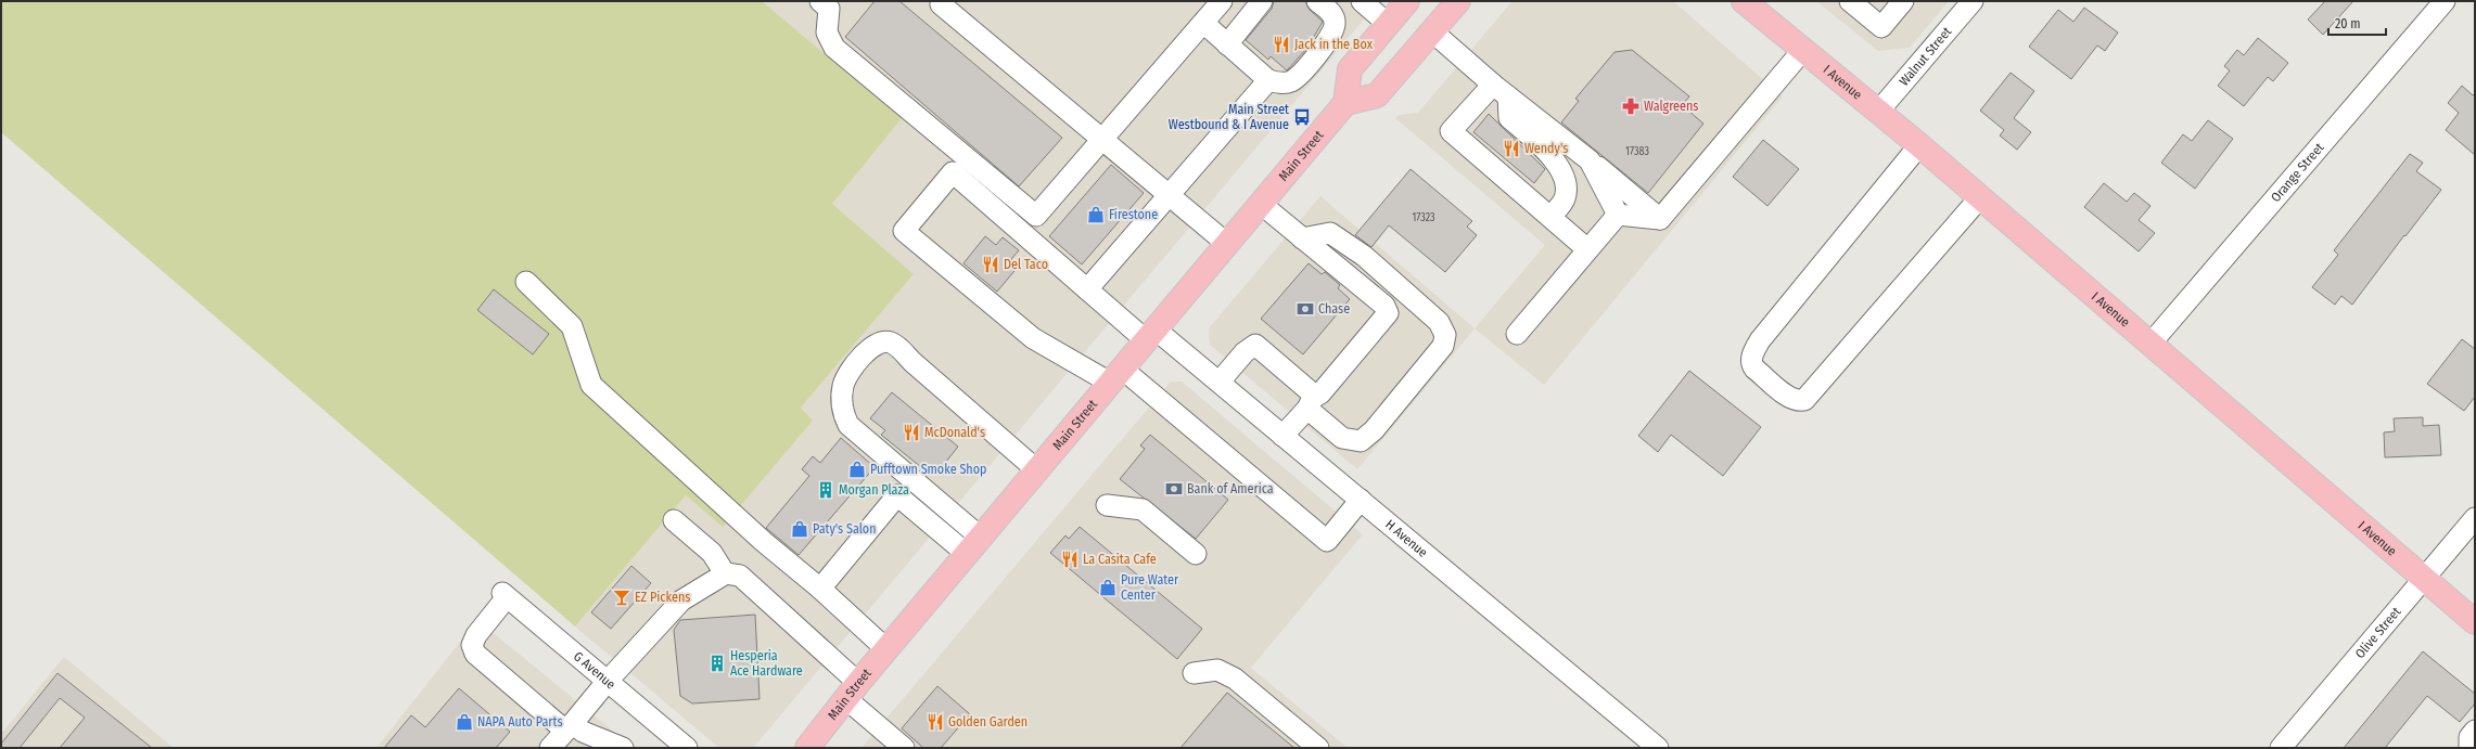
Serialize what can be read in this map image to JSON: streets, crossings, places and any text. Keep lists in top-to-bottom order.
{
  "streets": {
    "main road": ["I Avenue", "Main Street"],
    "street": [
      "Walnut Street",
      "Orange Street",
      "H Avenue",
      "Olive Street",
      "G Avenue"
    ]
  },
  "crossings": [
    ["Walnut Street", "I Avenue"],
    ["I Avenue", "Orange Street"],
    ["I Avenue", "Olive Street"],
    ["Main Street", "H Avenue"]
  ],
  "places": {
    "restaurant": [
      "Jack in the Box",
      "Wendy's",
      "Del Taco",
      "McDonald's",
      "La Casita Cafe",
      "Golden Garden"
    ],
    "pharmacy": ["Walgreens"],
    "bus stop": ["Main Street Westbound & I Avenue"],
    "shop": [
      "Firestone",
      "Pufftown Smoke Shop",
      "Paty's Salon",
      "Pure Water Center",
      "NAPA Auto Parts"
    ],
    "bank": ["Chase", "Bank of America"],
    "building": ["Morgan Plaza", "Hesperia Ace Hardware"],
    "bar": ["EZ Pickens"]
  },
  "house_numbers": ["17383", "17323"],
  "scale_bar": "20 m"
}
